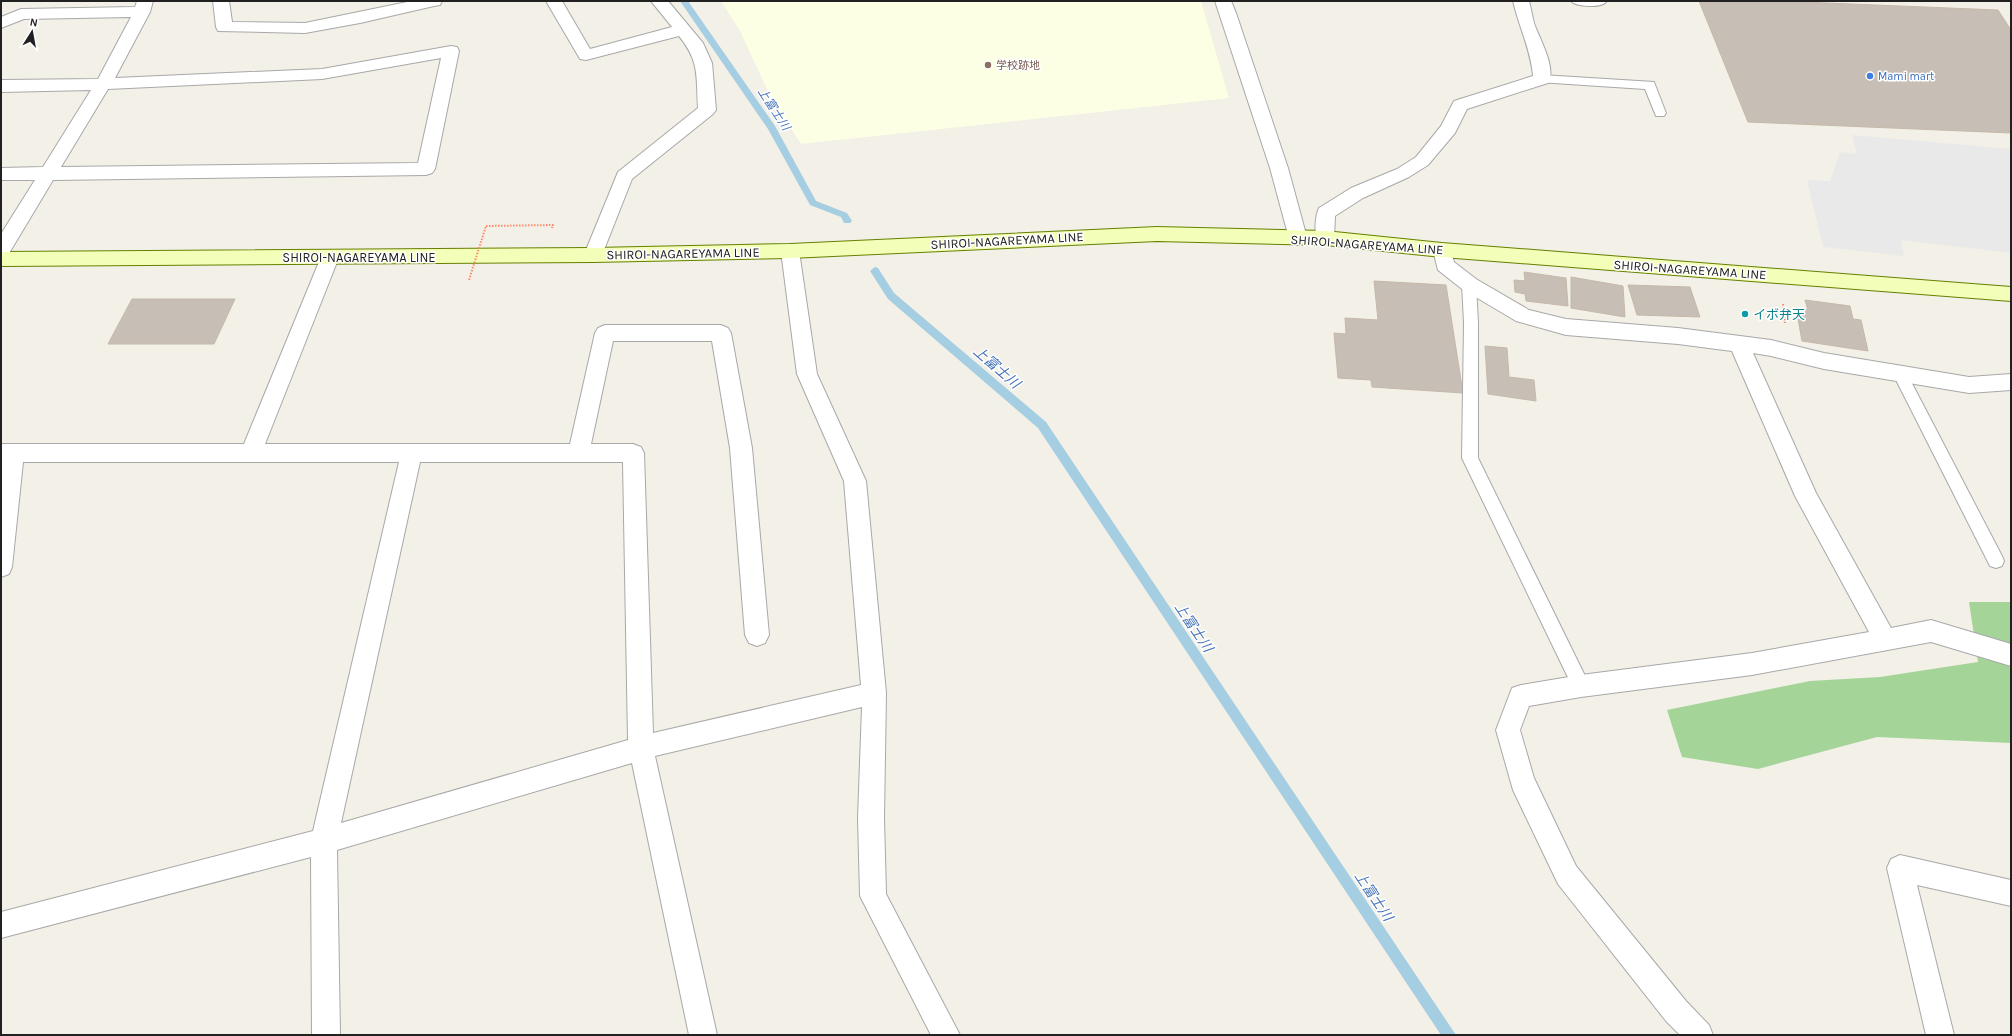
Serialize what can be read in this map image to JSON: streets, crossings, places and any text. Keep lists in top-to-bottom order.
{
  "streets": {
    "main road": ["SHIROI-NAGAREYAMA LINE"]
  },
  "water": ["上富士川"],
  "places": ["学校跡地", "Mami mart", "イボ弁天"],
  "north": "top"
}
